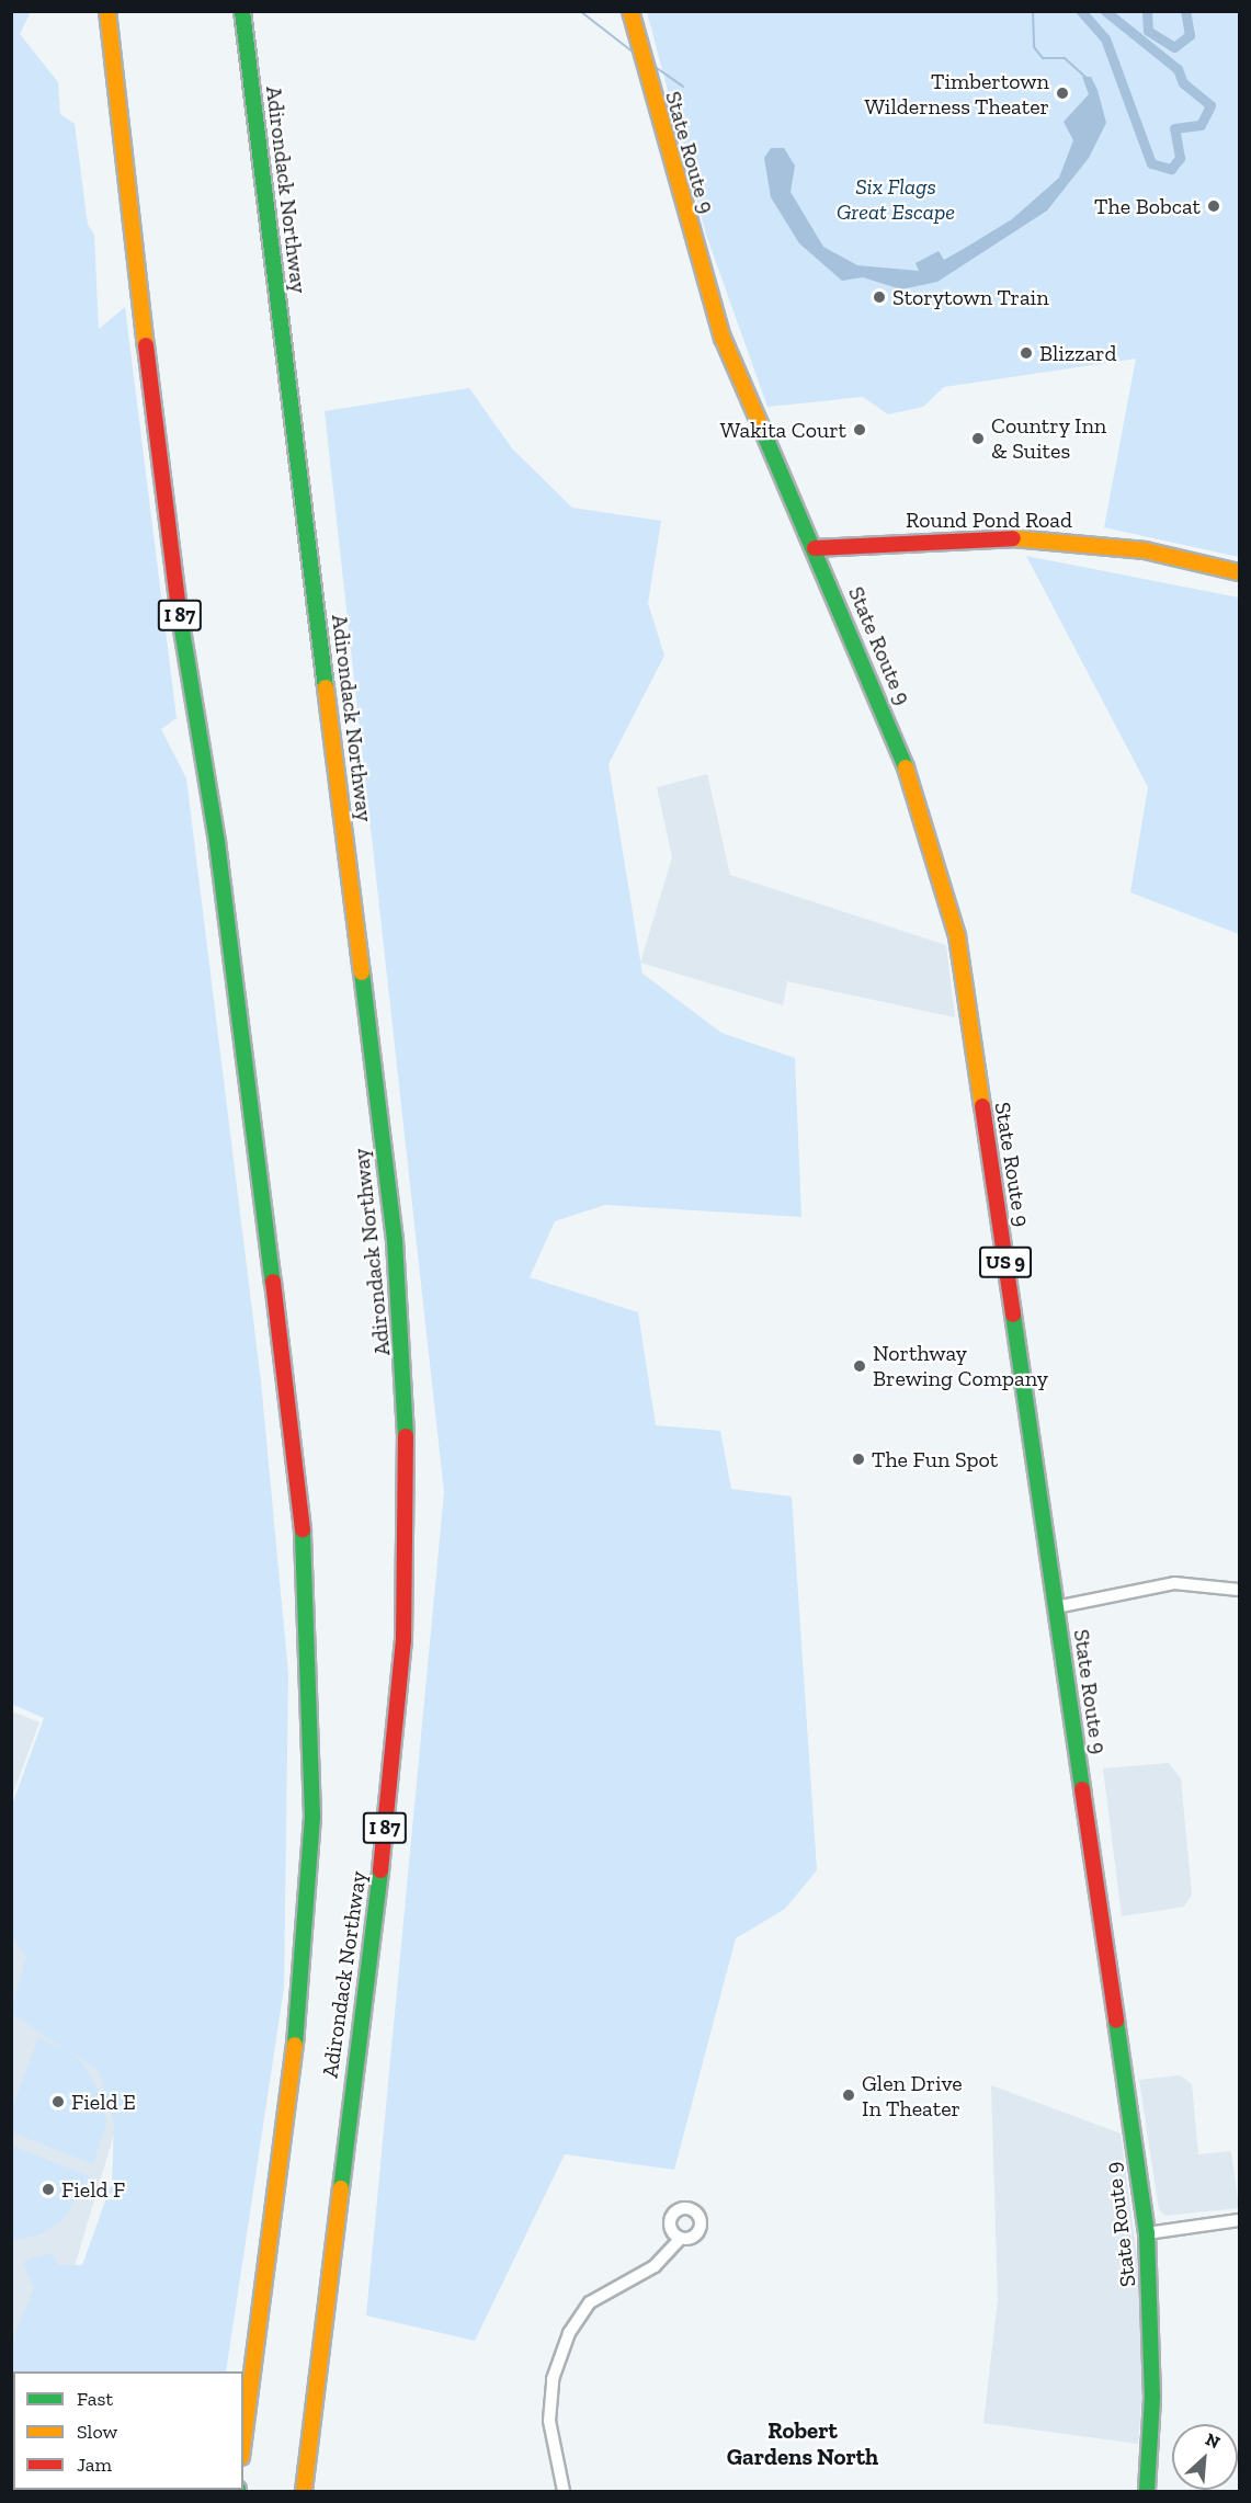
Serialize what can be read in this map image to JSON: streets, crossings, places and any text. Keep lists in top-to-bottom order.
{
  "streets": {
    "main road": [
      "State Route 9",
      "Adirondack Northway",
      "Round Pond Road",
      "I 87",
      "US 9"
    ]
  },
  "crossings": [
    ["State Route 9", "Round Pond Road"]
  ],
  "districts": ["Robert Gardens North"],
  "parks": ["Six Flags Great Escape"],
  "places": [
    "Timbertown Wilderness Theater",
    "The Bobcat",
    "Storytown Train",
    "Blizzard",
    "Wakita Court",
    "Country Inn & Suites",
    "Northway Brewing Company",
    "The Fun Spot",
    "Glen Drive In Theater",
    "Field E",
    "Field F"
  ],
  "legend": ["Fast", "Slow", "Jam"],
  "north": "top right"
}
